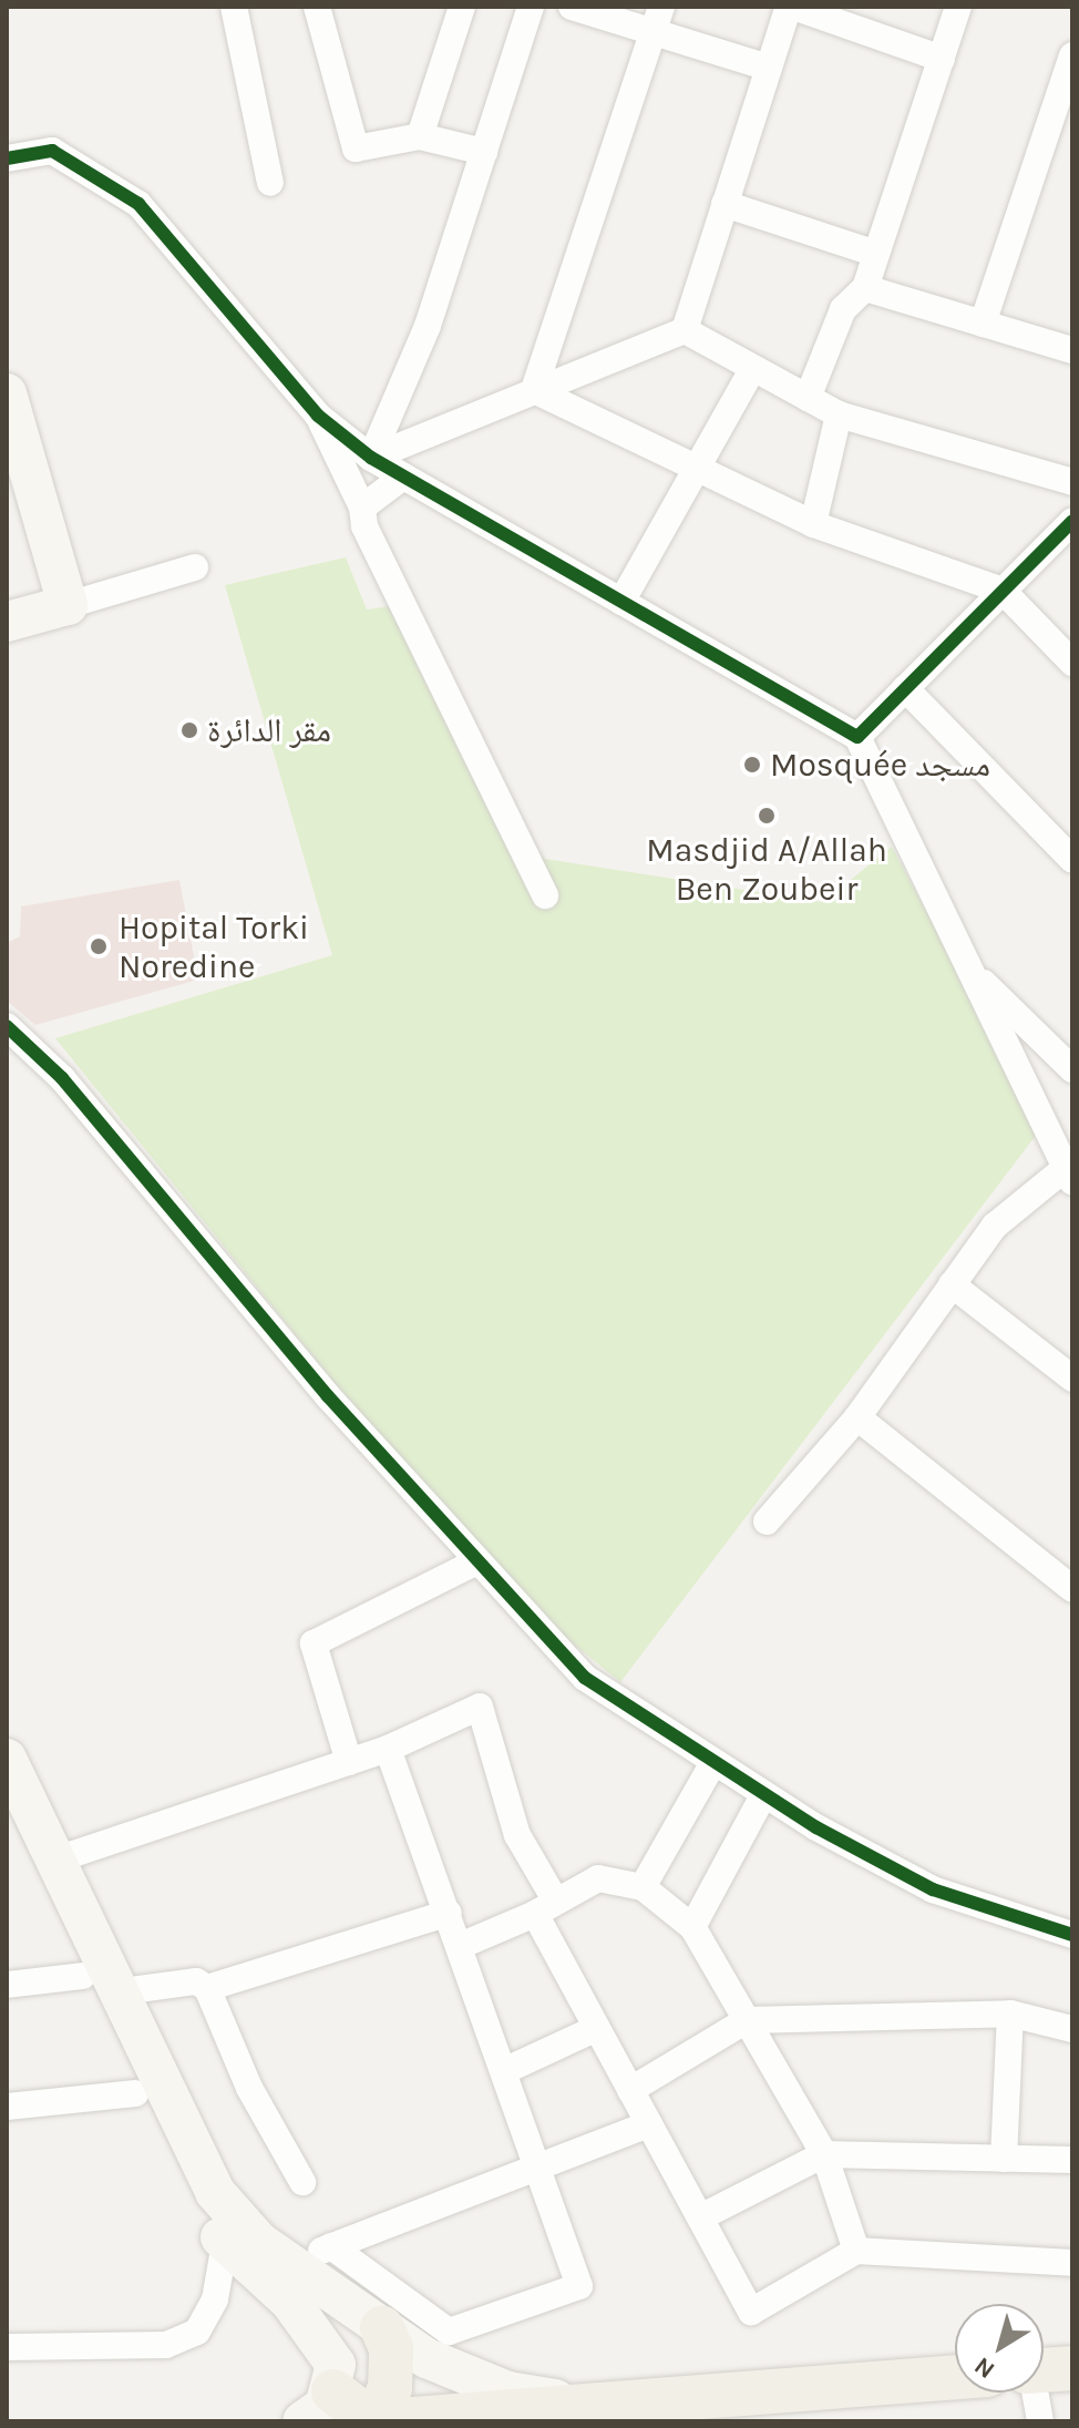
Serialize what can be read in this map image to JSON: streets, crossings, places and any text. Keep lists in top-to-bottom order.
{
  "places": [
    "مقر الدائرة",
    "Mosquée مسجد",
    "Masdjid A/Allah Ben Zoubeir",
    "Hopital Torki Noredine"
  ],
  "north": "bottom left"
}
